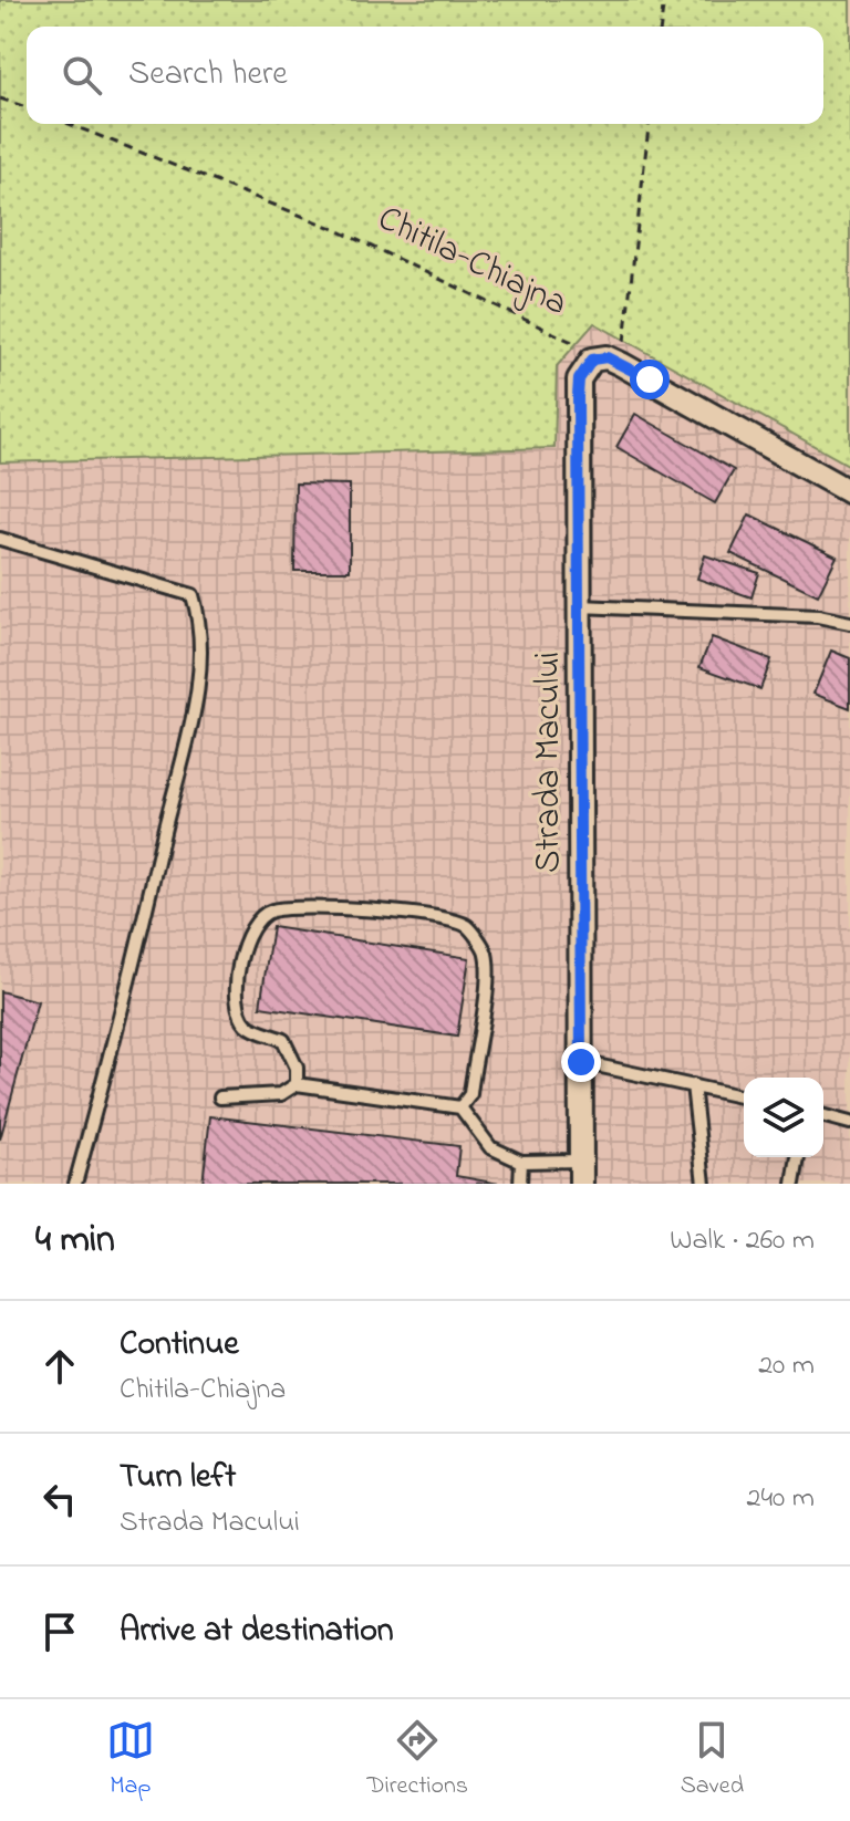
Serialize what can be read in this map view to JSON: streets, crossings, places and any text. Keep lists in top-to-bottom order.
{
  "streets": {
    "street": ["Strada Macului"],
    "path": ["Chitila-Chiajna"]
  },
  "crossings": [
    ["Chitila-Chiajna", "Strada Macului"]
  ],
  "page": {
    "search": "Search here",
    "heading": ["4 min", "Walk · 260 m"],
    "list": [
      ["Continue", "Chitila-Chiajna", "20 m"],
      ["Turn left", "Strada Macului", "240 m"],
      "Arrive at destination"
    ],
    "nav": ["Map", "Directions", "Saved"]
  }
}
